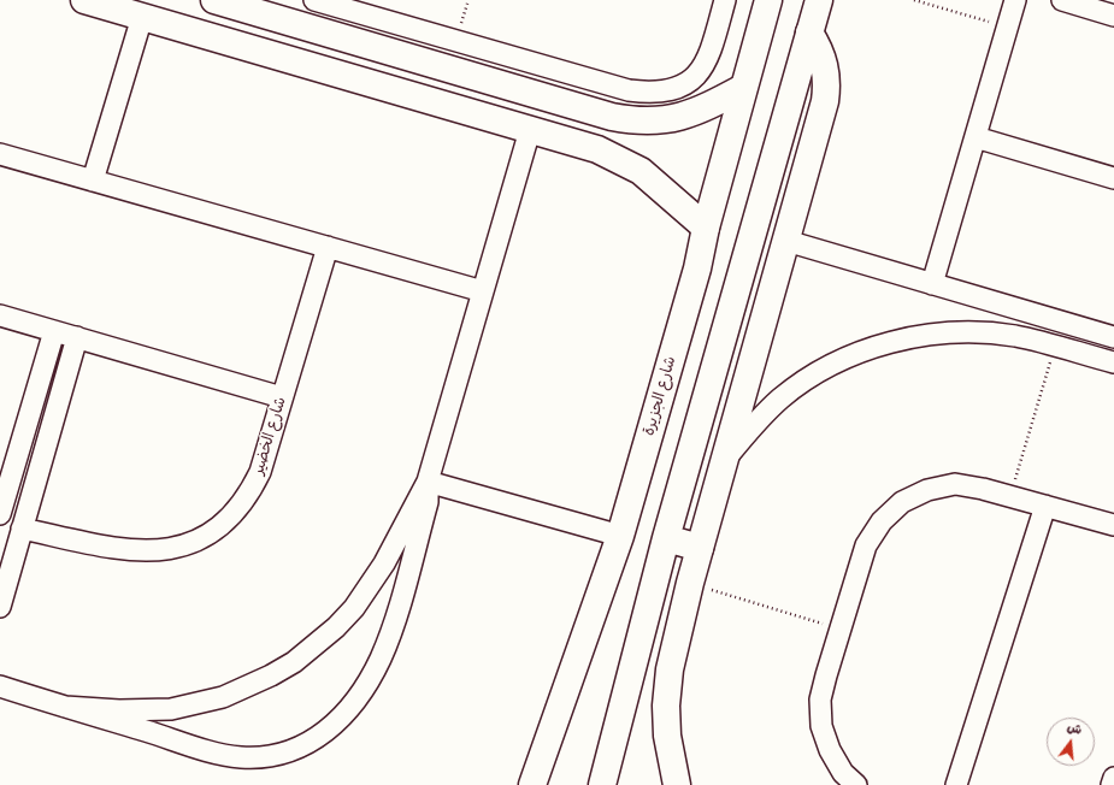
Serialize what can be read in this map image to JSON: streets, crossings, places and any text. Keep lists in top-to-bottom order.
{
  "streets": {
    "street": ["شارع الجزيرة", "شارع الخضير"]
  },
  "north": "top"
}
